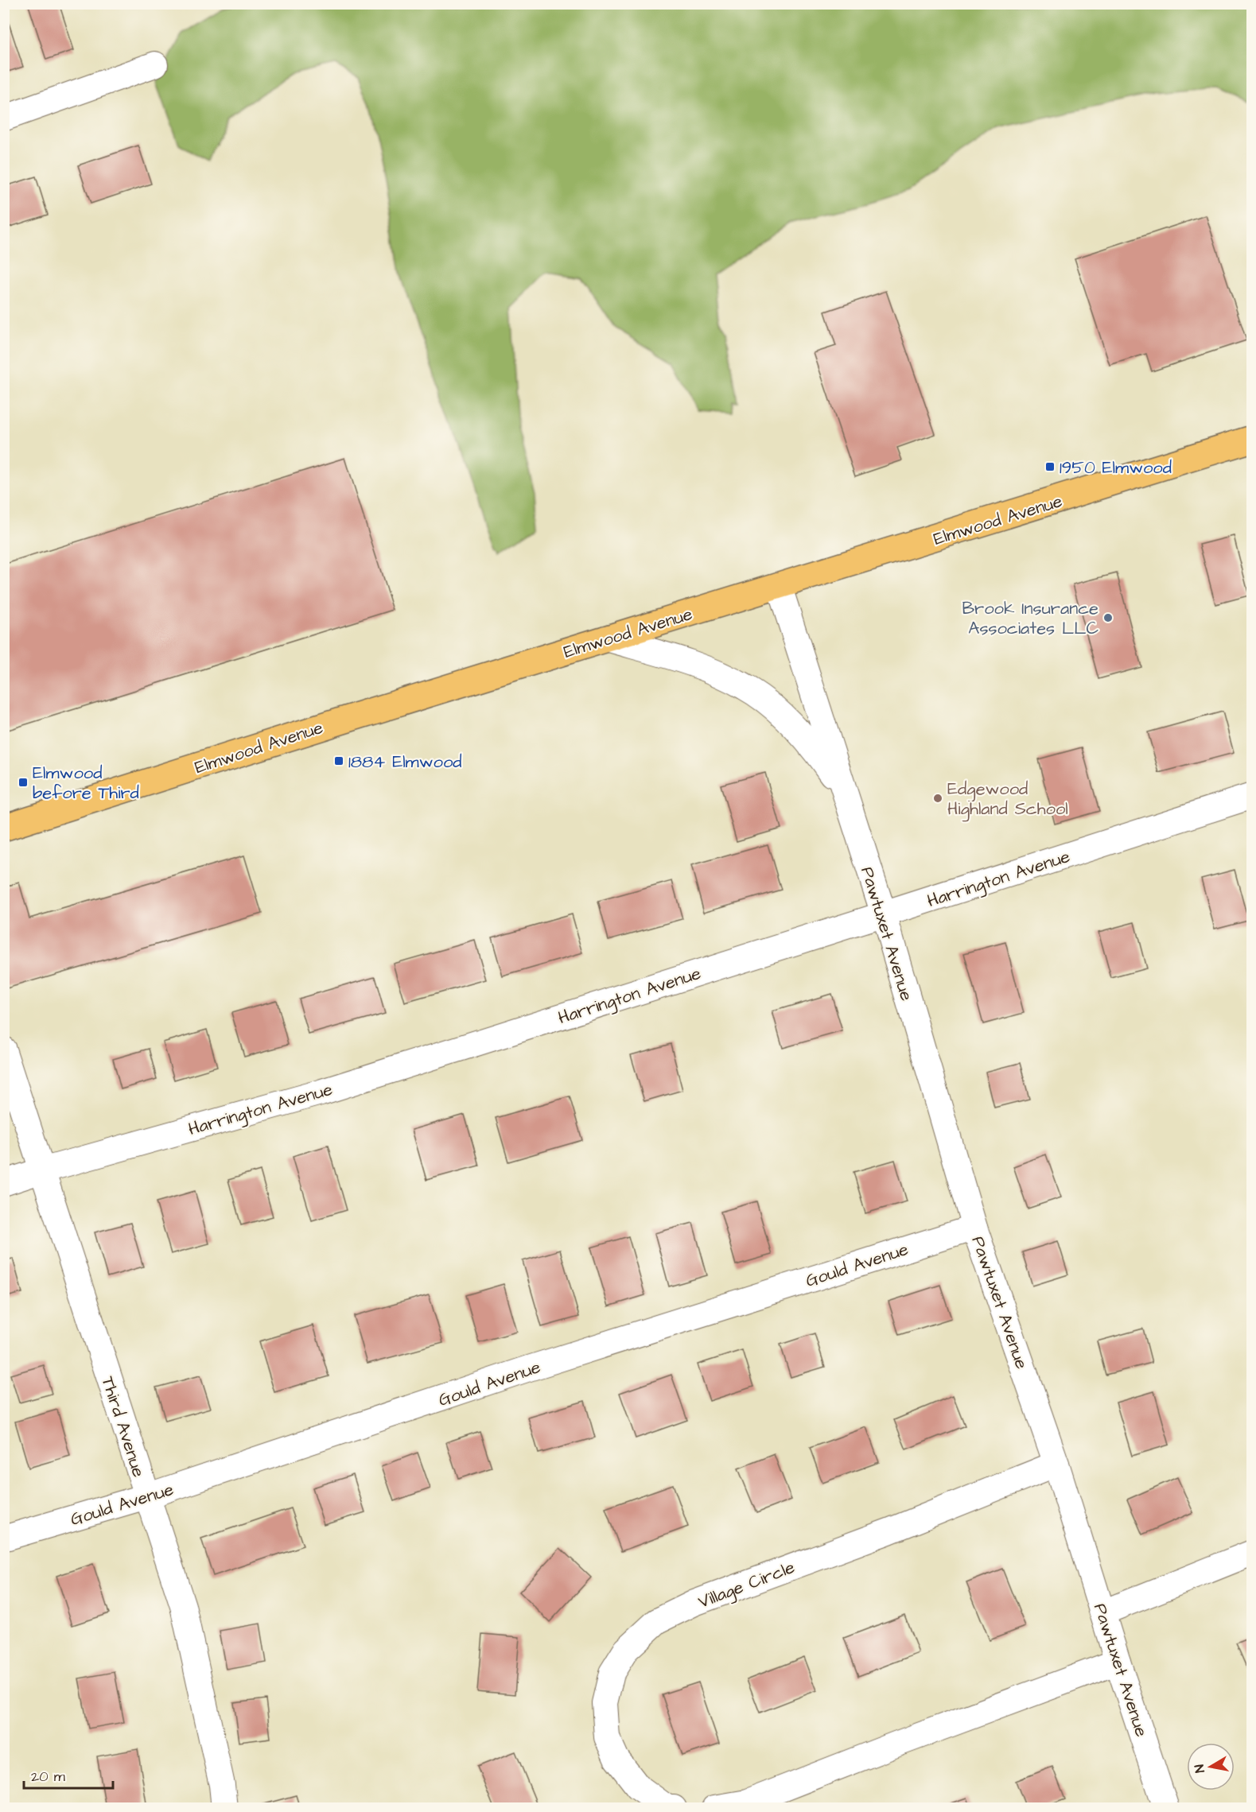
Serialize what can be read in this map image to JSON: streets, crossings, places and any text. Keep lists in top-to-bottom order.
{
  "streets": {
    "main road": ["Elmwood Avenue"],
    "street": [
      "Harrington Avenue",
      "Pawtuxet Avenue",
      "Gould Avenue",
      "Third Avenue",
      "Village Circle"
    ]
  },
  "crossings": [
    ["Elmwood Avenue", "Pawtuxet Avenue"],
    ["Harrington Avenue", "Pawtuxet Avenue"],
    ["Harrington Avenue", "Third Avenue"],
    ["Pawtuxet Avenue", "Gould Avenue"],
    ["Pawtuxet Avenue", "Village Circle"],
    ["Gould Avenue", "Third Avenue"]
  ],
  "places": {
    "transit": ["1950 Elmwood", "1884 Elmwood", "Elmwood before Third"],
    "other": ["Brook Insurance Associates LLC", "Edgewood Highland School"]
  },
  "scale_bar": "20 m",
  "north": "left"
}
